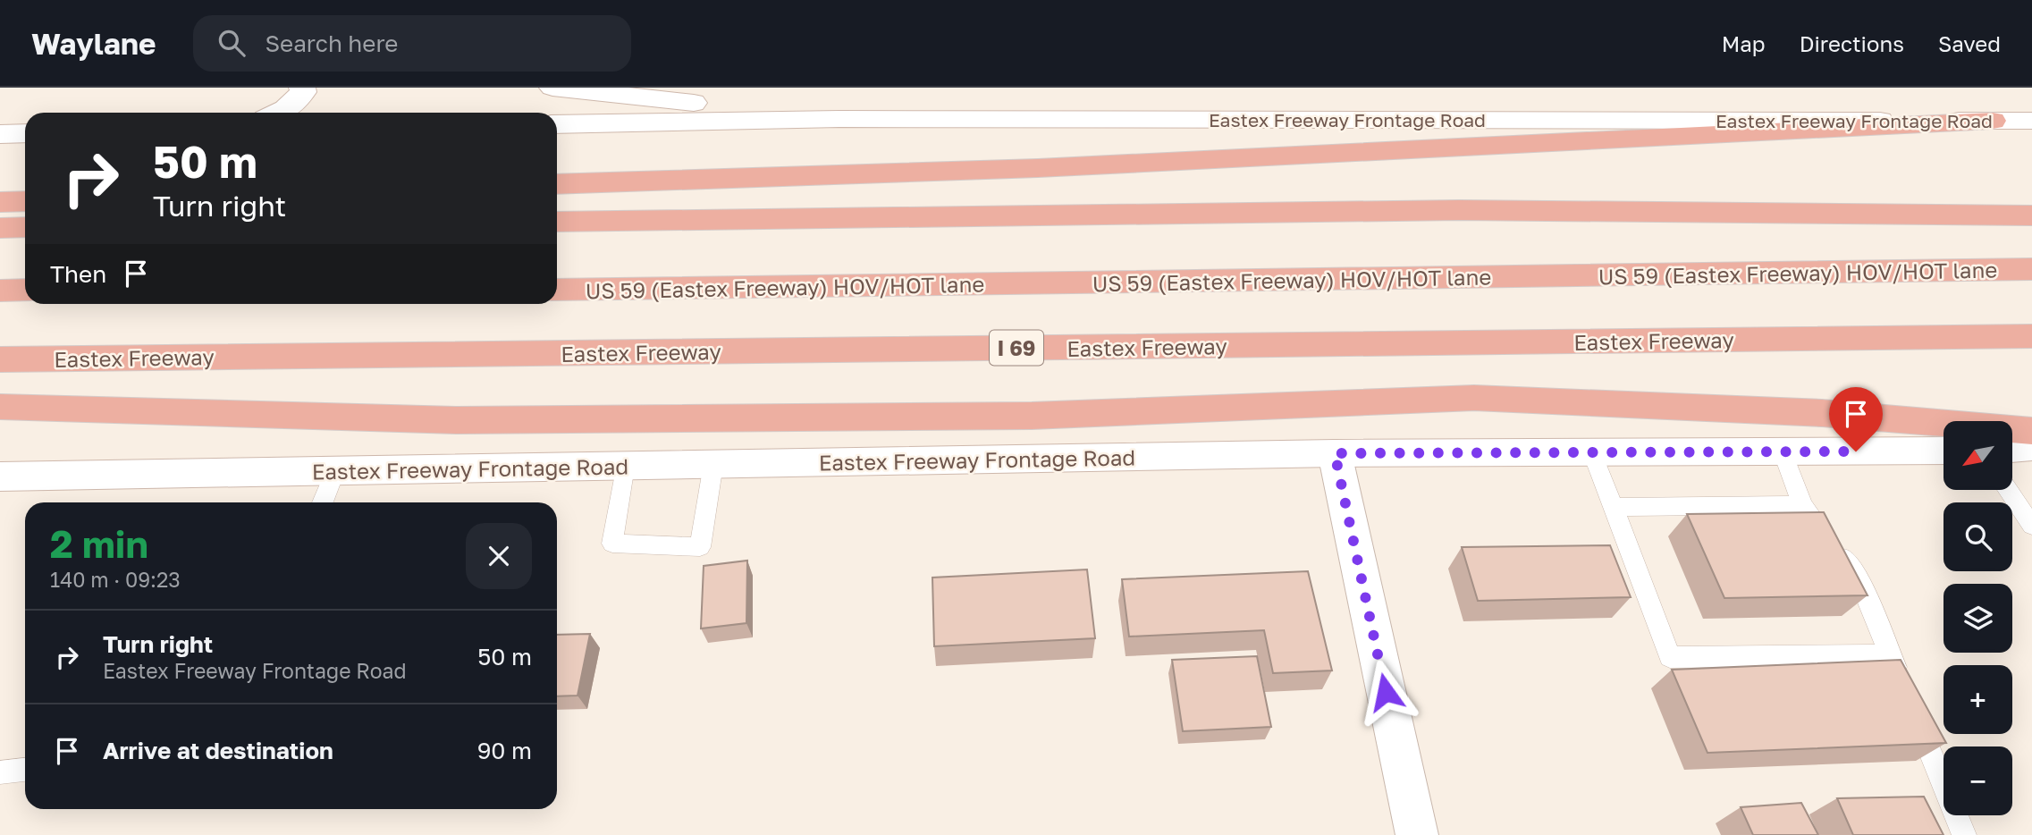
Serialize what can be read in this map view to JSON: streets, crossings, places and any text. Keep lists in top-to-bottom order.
{
  "streets": {
    "highway": ["US 59 (Eastex Freeway) HOV/HOT lane", "Eastex Freeway", "I 69"],
    "main road": ["Eastex Freeway Frontage Road"]
  },
  "north": "bottom left",
  "page": {
    "header": "Waylane",
    "search": "Search here",
    "nav": ["Map", "Directions", "Saved"],
    "turn": ["50 m", "Turn right"],
    "then": "Then",
    "map_buttons": ["+", "−"],
    "heading": ["2 min", "140 m · 09:23"],
    "list": [
      {
        "name": "Turn right",
        "note": "Eastex Freeway Frontage Road",
        "value": "50 m"
      },
      {
        "name": "Arrive at destination",
        "value": "90 m"
      }
    ]
  }
}
